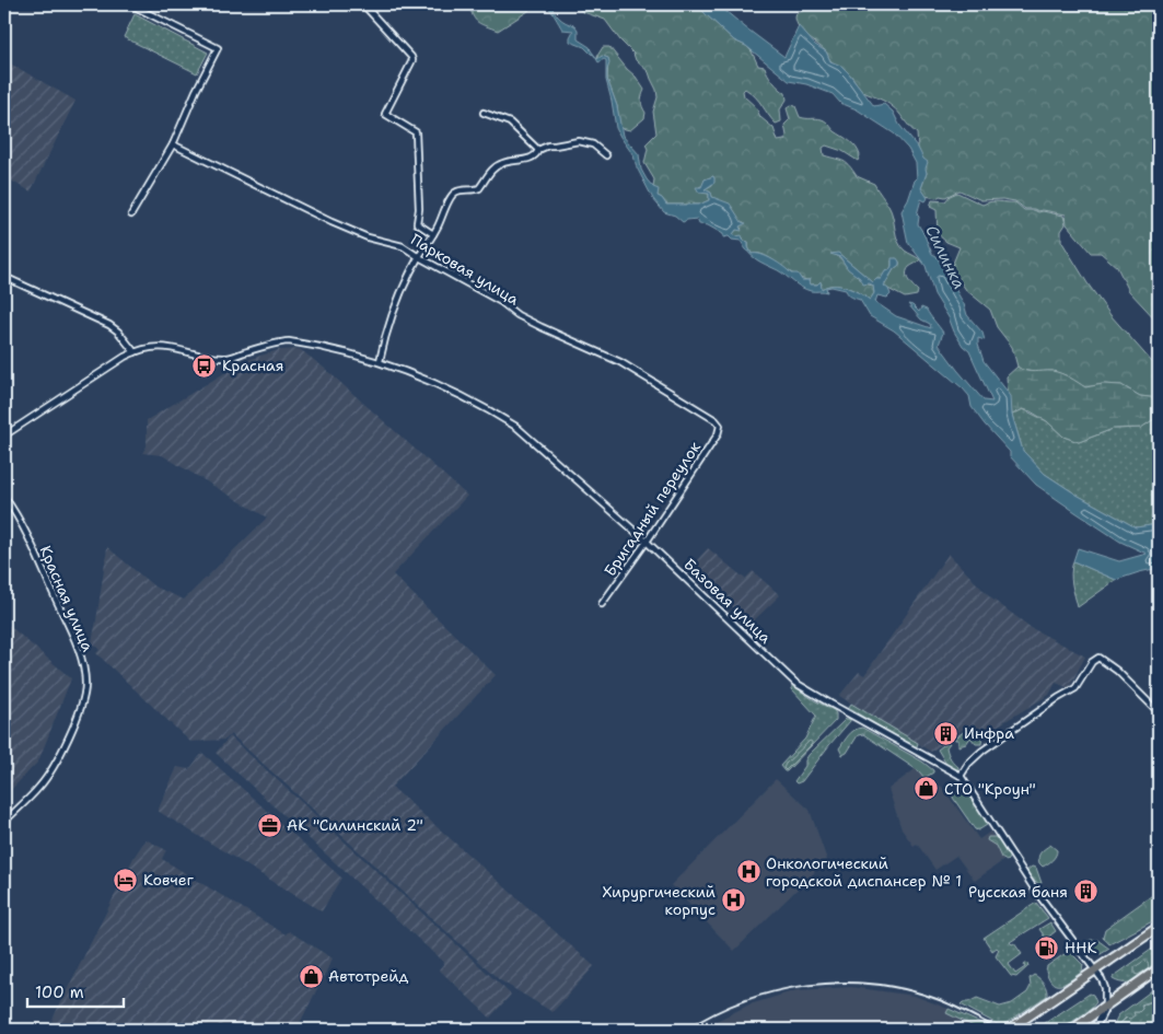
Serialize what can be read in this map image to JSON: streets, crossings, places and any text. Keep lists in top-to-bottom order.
{
  "streets": {
    "street": [
      "Парковая улица",
      "Бригадный переулок",
      "Красная улица",
      "Базовая улица"
    ]
  },
  "crossings": [
    ["Парковая улица", "Бригадный переулок"],
    ["Бригадный переулок", "Базовая улица"]
  ],
  "water": ["Силинка"],
  "places": {
    "bus stop": ["Красная"],
    "building": ["Инфра", "Русская баня"],
    "shop": ["СТО \"Кроун\"", "Автотрейд"],
    "office": ["АК \"Силинский 2\""],
    "hospital": ["Онкологический городской диспансер № 1", "Хирургический корпус"],
    "hotel": ["Ковчег"],
    "fuel station": ["ННК"]
  },
  "scale_bar": "100 m"
}
